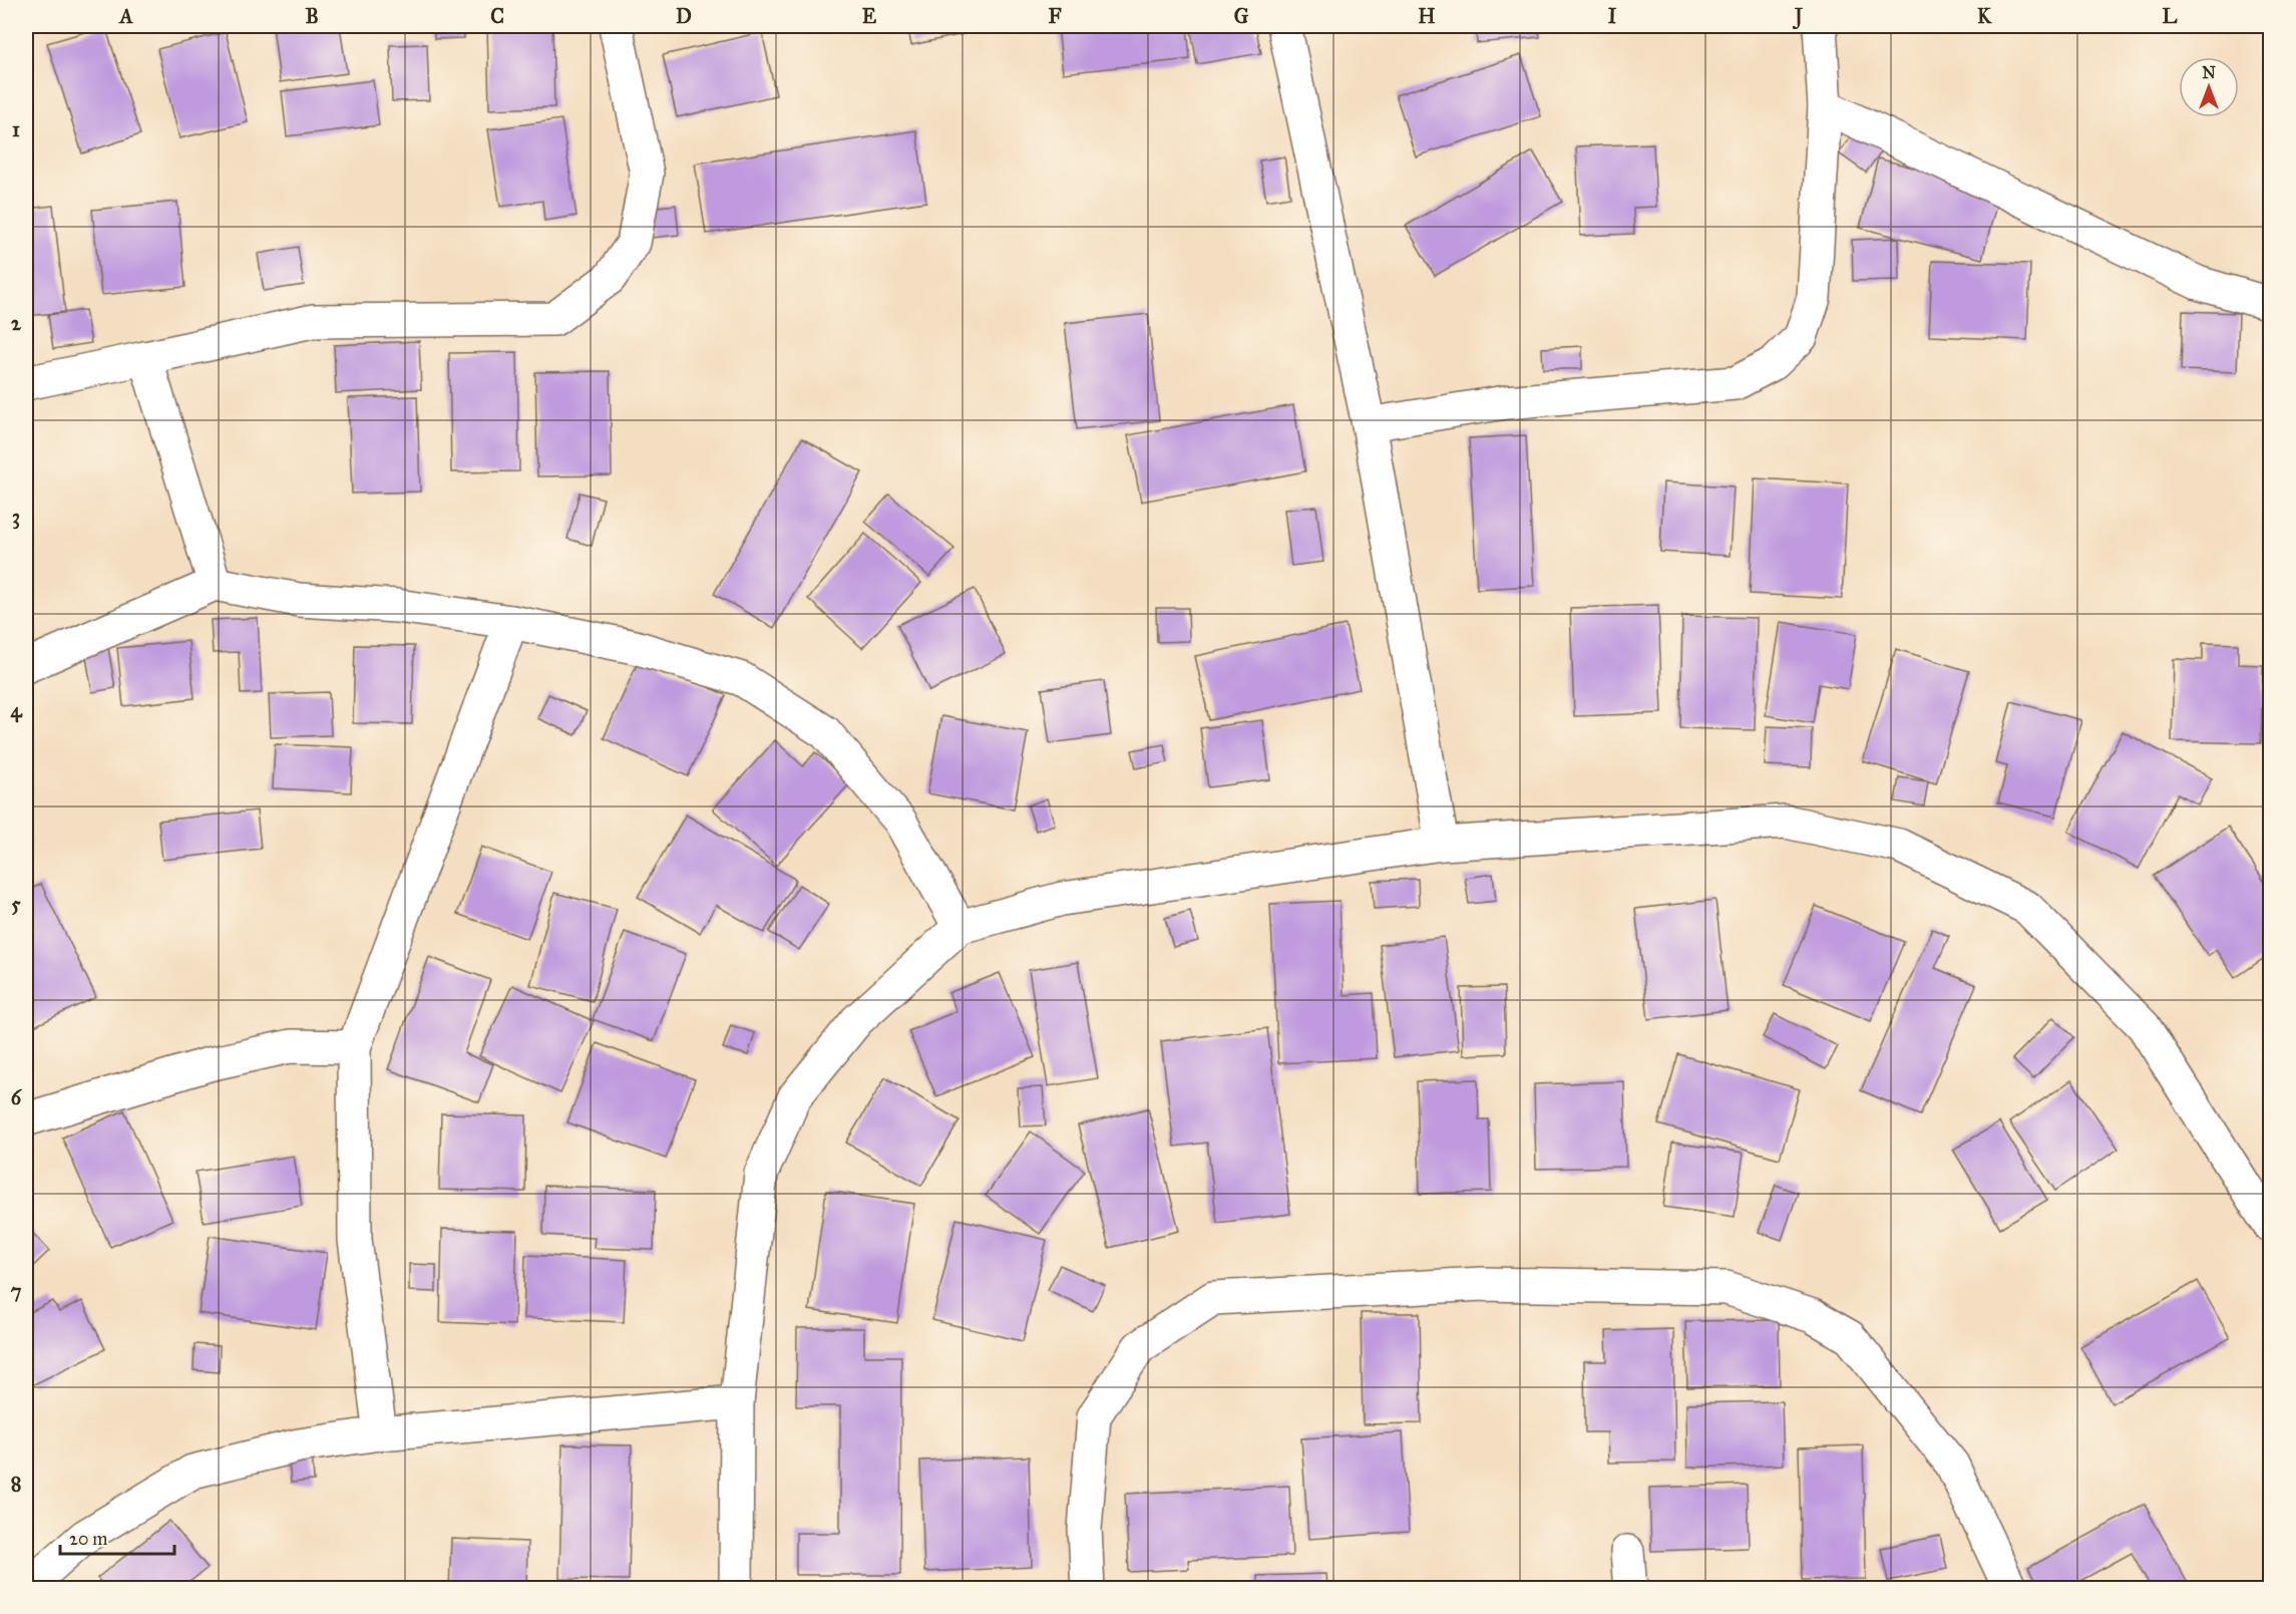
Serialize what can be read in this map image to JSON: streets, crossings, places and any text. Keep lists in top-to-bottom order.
{
  "scale_bar": "20 m",
  "north": "top",
  "grid": {
    "columns": [
      "A",
      "B",
      "C",
      "D",
      "E",
      "F",
      "G",
      "H",
      "I",
      "J",
      "K",
      "L"
    ],
    "rows": [
      "1",
      "2",
      "3",
      "4",
      "5",
      "6",
      "7",
      "8"
    ]
  }
}
